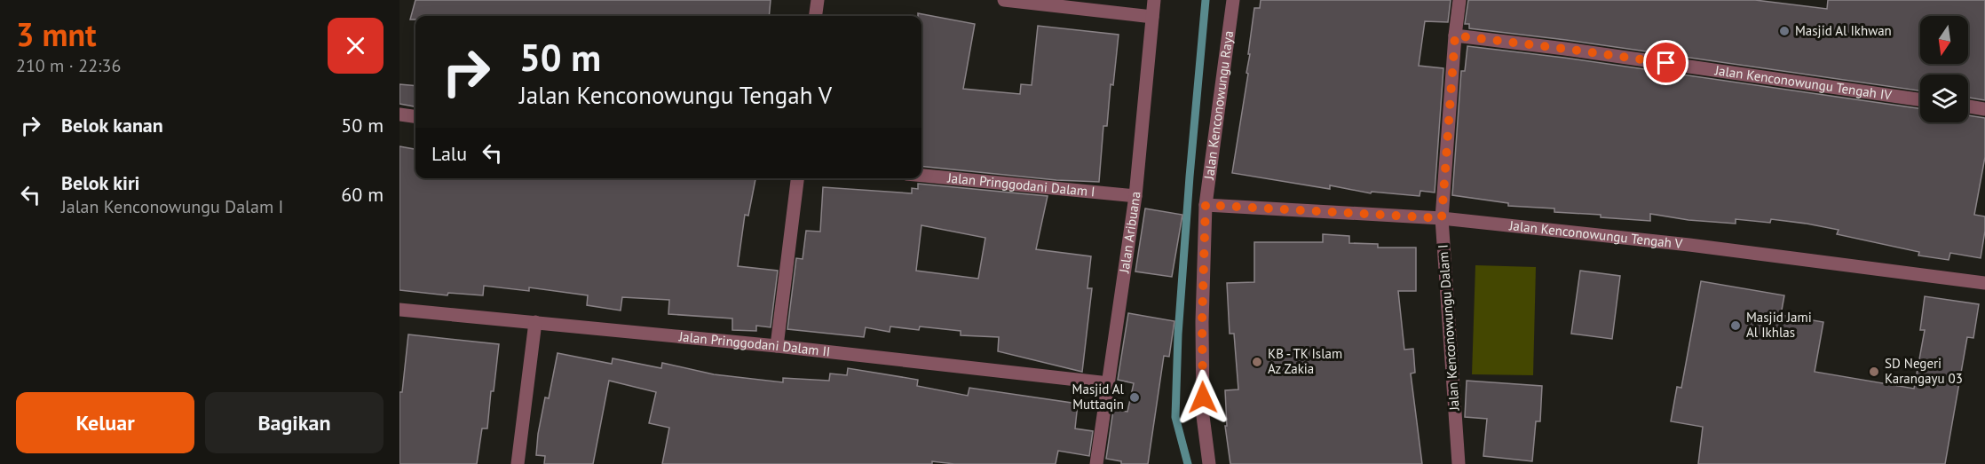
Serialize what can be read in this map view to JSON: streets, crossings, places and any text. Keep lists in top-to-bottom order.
{
  "streets": {
    "street": [
      "Jalan Kenconowungu Tengah IV",
      "Jalan Kenconowungu Raya",
      "Jalan Pringgodani Dalam I",
      "Jalan Aribuana",
      "Jalan Kenconowungu Tengah V",
      "Jalan Kenconowungu Dalam I",
      "Jalan Pringgodani Dalam II"
    ]
  },
  "crossings": [
    ["Jalan Kenconowungu Tengah IV", "Jalan Kenconowungu Dalam I"],
    ["Jalan Kenconowungu Raya", "Jalan Kenconowungu Tengah V"],
    ["Jalan Pringgodani Dalam I", "Jalan Aribuana"],
    ["Jalan Aribuana", "Jalan Pringgodani Dalam II"],
    ["Jalan Kenconowungu Tengah V", "Jalan Kenconowungu Dalam I"]
  ],
  "places": [
    "Masjid Al Ikhwan",
    "Masjid Jami Al Ikhlas",
    "KB - TK Islam Az Zakia",
    "SD Negeri Karangayu 03",
    "Masjid Al Muttaqin"
  ],
  "north": "bottom",
  "page": {
    "heading": ["3 mnt", "210 m · 22:36"],
    "turn": ["50 m", "Jalan Kenconowungu Tengah V"],
    "list": [
      {
        "name": "Belok kanan",
        "value": "50 m"
      },
      {
        "name": "Belok kiri",
        "note": "Jalan Kenconowungu Dalam I",
        "value": "60 m"
      }
    ],
    "then": "Lalu",
    "buttons": ["Keluar", "Bagikan"]
  }
}
